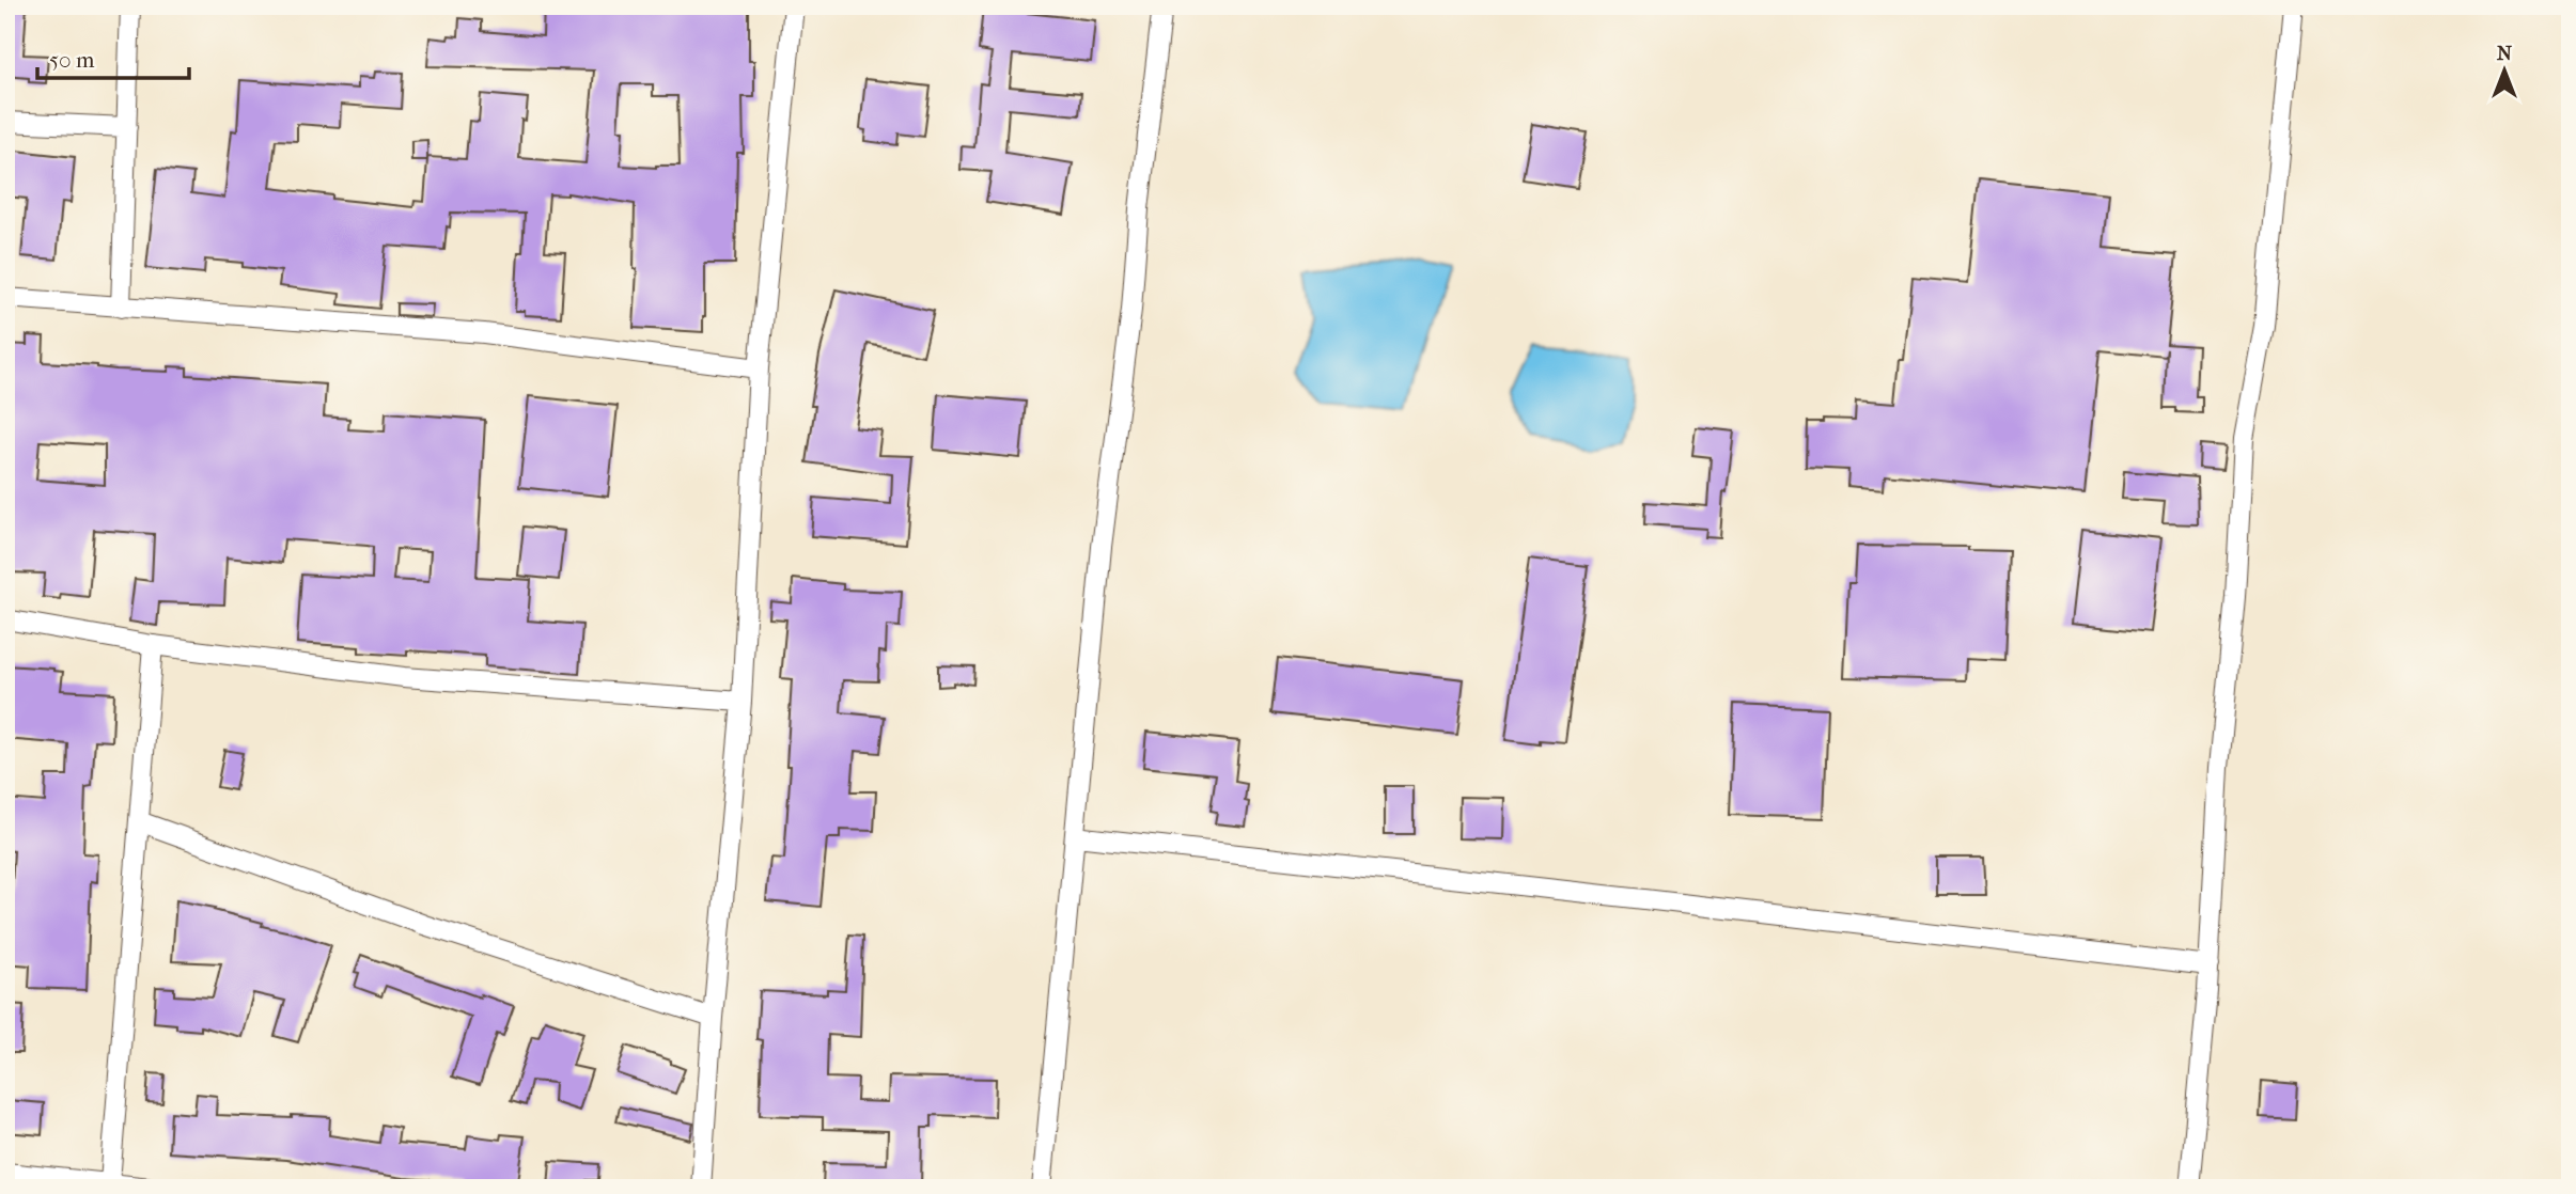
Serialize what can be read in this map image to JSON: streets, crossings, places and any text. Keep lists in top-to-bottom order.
{
  "scale_bar": "50 m",
  "north": "top"
}
